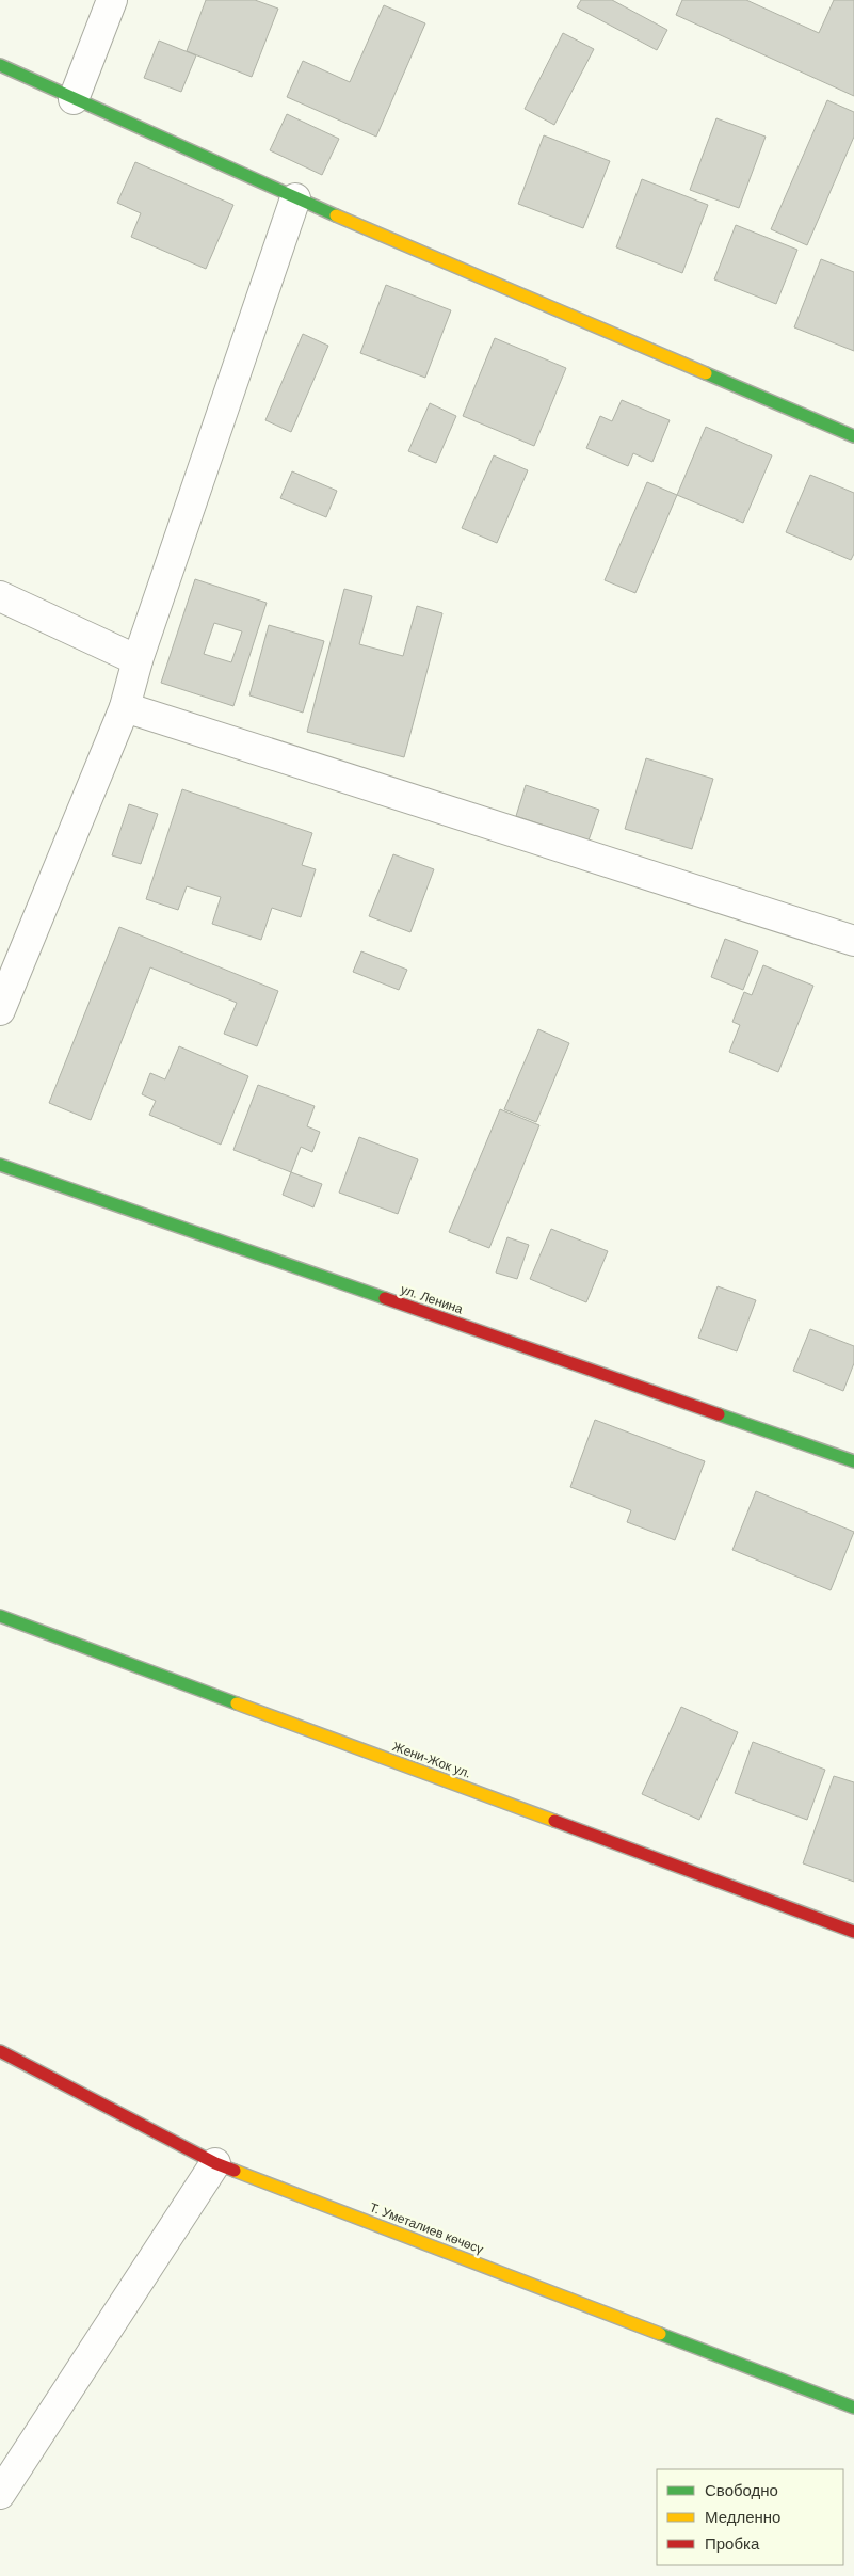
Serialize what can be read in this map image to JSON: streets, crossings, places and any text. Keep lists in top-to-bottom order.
{
  "streets": {
    "street": ["ул. Ленина", "Жени-Жок ул.", "Т. Уметалиев көчөсү"]
  },
  "legend": ["Свободно", "Медленно", "Пробка"]
}
